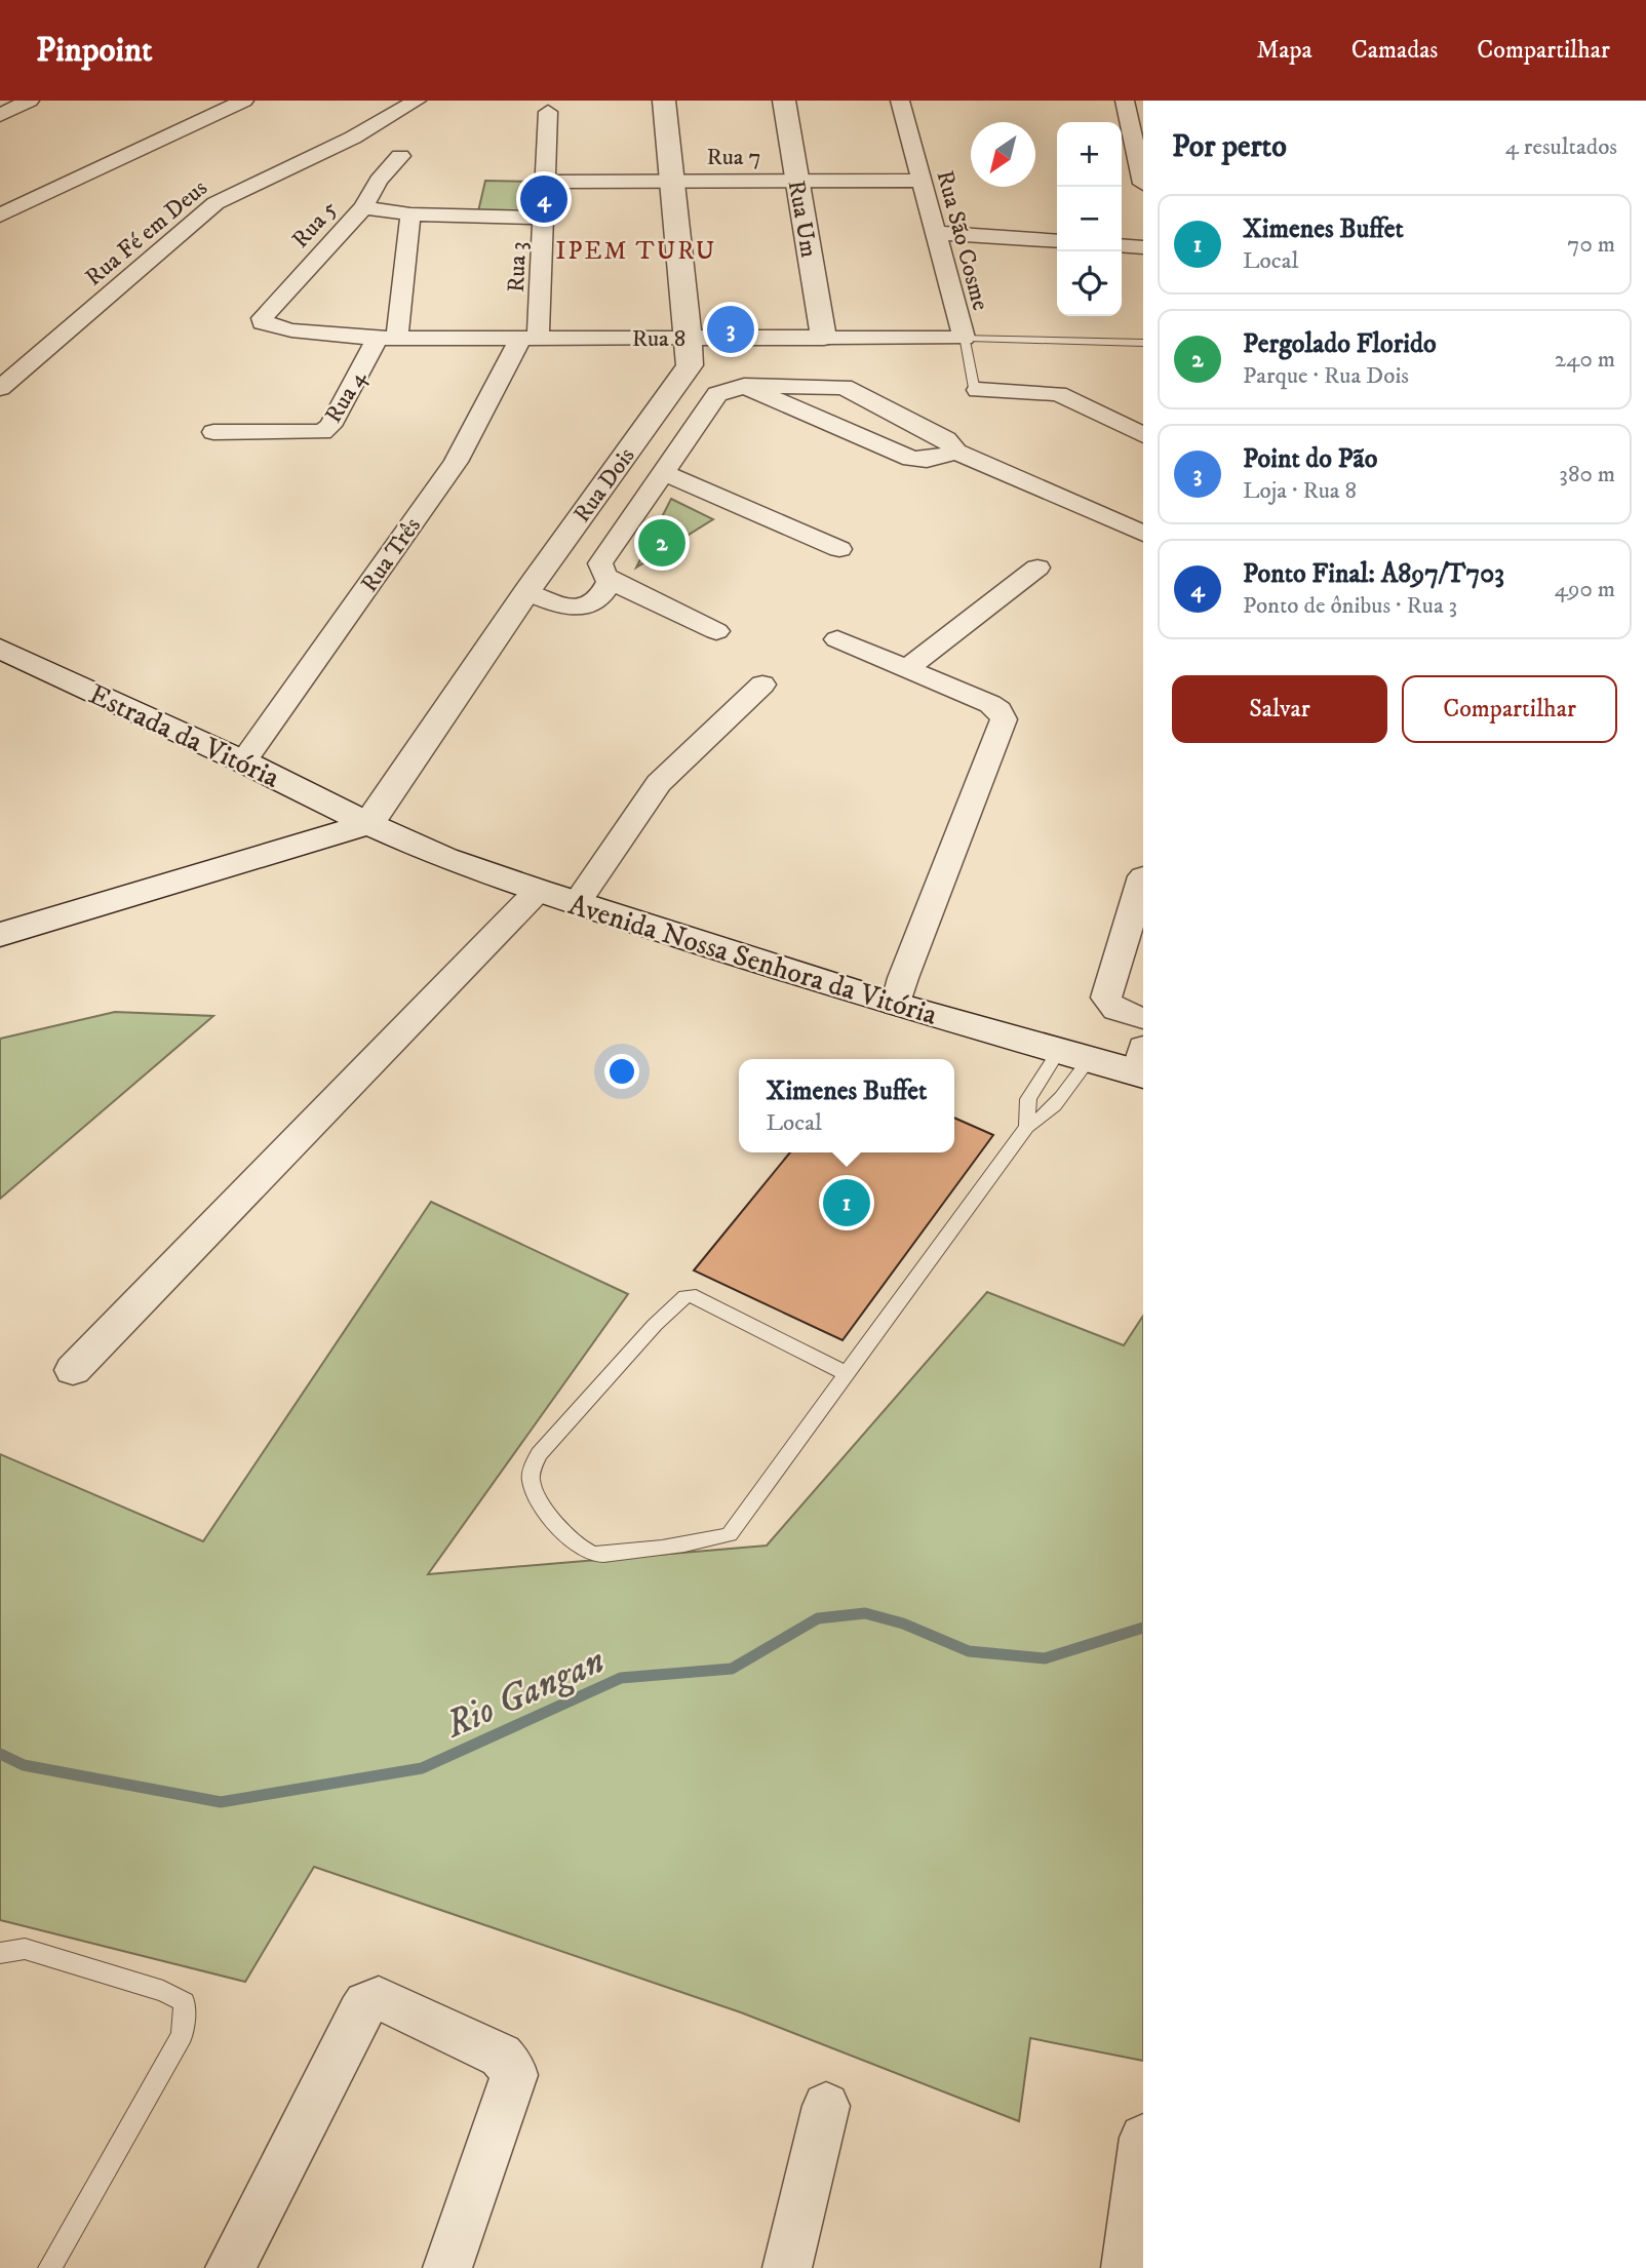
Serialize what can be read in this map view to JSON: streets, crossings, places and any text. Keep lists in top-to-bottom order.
{
  "streets": {
    "street": [
      "Rua 7",
      "Rua Um",
      "Rua 5",
      "Rua Fé em Deus",
      "Rua São Cosme",
      "Rua 3",
      "Rua 8",
      "Rua 4",
      "Rua Dois",
      "Rua Três",
      "Estrada da Vitória",
      "Avenida Nossa Senhora da Vitória"
    ]
  },
  "crossings": [
    ["Rua 7", "Rua Um"],
    ["Rua 7", "Rua São Cosme"],
    ["Rua 7", "Rua 3"],
    ["Rua 7", "Rua Dois"],
    ["Rua Um", "Rua 8"],
    ["Rua 5", "Rua 8"],
    ["Rua São Cosme", "Rua 8"],
    ["Rua 3", "Rua 8"],
    ["Rua 3", "Rua Três"],
    ["Rua 8", "Rua 4"],
    ["Rua 8", "Rua Dois"],
    ["Rua 8", "Rua Três"],
    ["Rua Dois", "Avenida Nossa Senhora da Vitória"],
    ["Rua Três", "Estrada da Vitória"]
  ],
  "districts": ["IPEM TURU"],
  "water": ["Rio Gangan"],
  "north": "bottom left",
  "page": {
    "header": "Pinpoint",
    "nav": ["Mapa", "Camadas", "Compartilhar"],
    "heading": ["Por perto", "4 resultados"],
    "map_buttons": ["+", "−"],
    "pins": [
      "4",
      "3",
      "2",
      "1"
    ],
    "list": [
      {
        "mark": "1",
        "name": "Ximenes Buffet",
        "note": "Local",
        "value": "70 m"
      },
      {
        "mark": "2",
        "name": "Pergolado Florido",
        "note": "Parque · Rua Dois",
        "value": "240 m"
      },
      {
        "mark": "3",
        "name": "Point do Pão",
        "note": "Loja · Rua 8",
        "value": "380 m"
      },
      {
        "mark": "4",
        "name": "Ponto Final: A897/T703",
        "note": "Ponto de ônibus · Rua 3",
        "value": "490 m"
      }
    ],
    "buttons": ["Salvar", "Compartilhar"],
    "popup": ["Ximenes Buffet", "Local"]
  }
}
